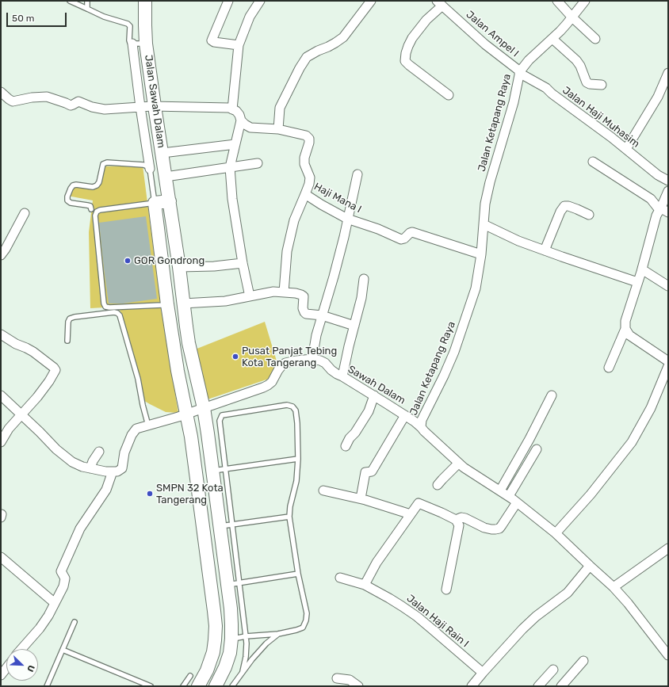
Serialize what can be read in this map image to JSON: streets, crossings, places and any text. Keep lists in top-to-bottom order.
{
  "streets": {
    "street": [
      "Jalan Ampel I",
      "Jalan Sawah Dalam",
      "Jalan Haji Muhasim",
      "Jalan Ketapang Raya",
      "Haji Mana I",
      "Sawah Dalam",
      "Jalan Haji Rain I"
    ]
  },
  "crossings": [
    ["Jalan Ampel I", "Jalan Haji Muhasim"],
    ["Jalan Ampel I", "Jalan Ketapang Raya"],
    ["Jalan Haji Muhasim", "Jalan Ketapang Raya"],
    ["Jalan Ketapang Raya", "Haji Mana I"],
    ["Jalan Ketapang Raya", "Sawah Dalam"]
  ],
  "places": ["GOR Gondrong", "Pusat Panjat Tebing Kota Tangerang", "SMPN 32 Kota Tangerang"],
  "scale_bar": "50 m",
  "north": "bottom right"
}
